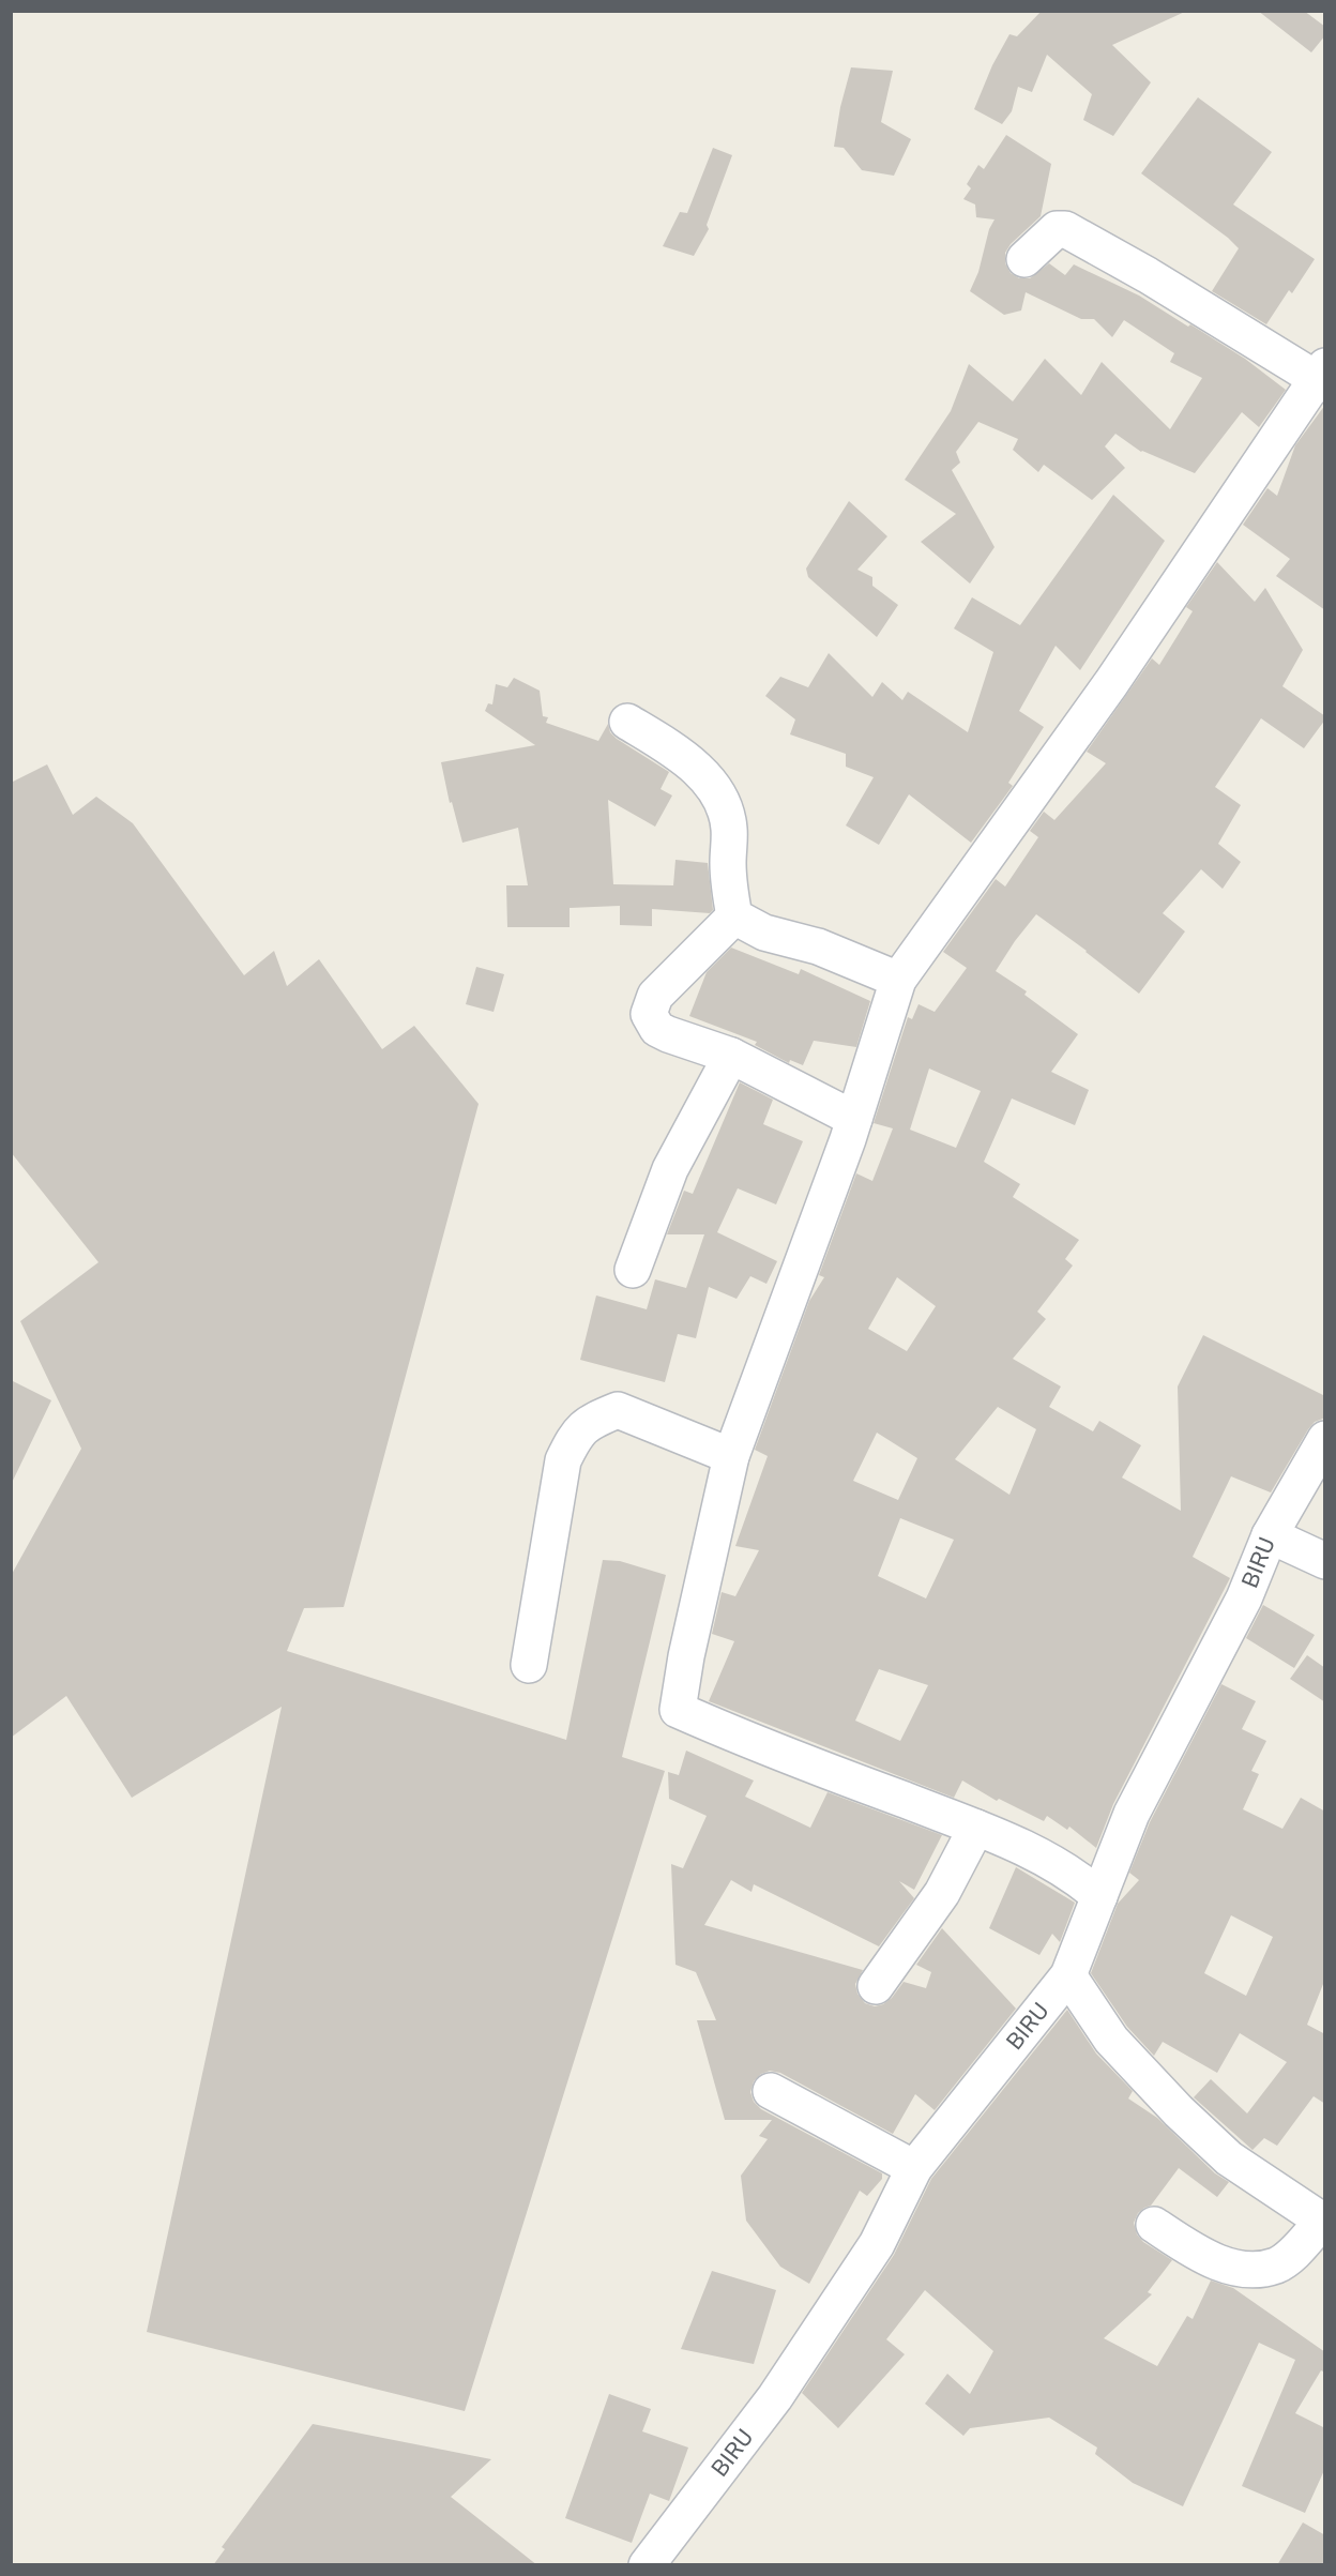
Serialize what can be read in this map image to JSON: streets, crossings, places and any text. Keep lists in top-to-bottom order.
{
  "streets": {
    "street": ["BIRU"]
  }
}
